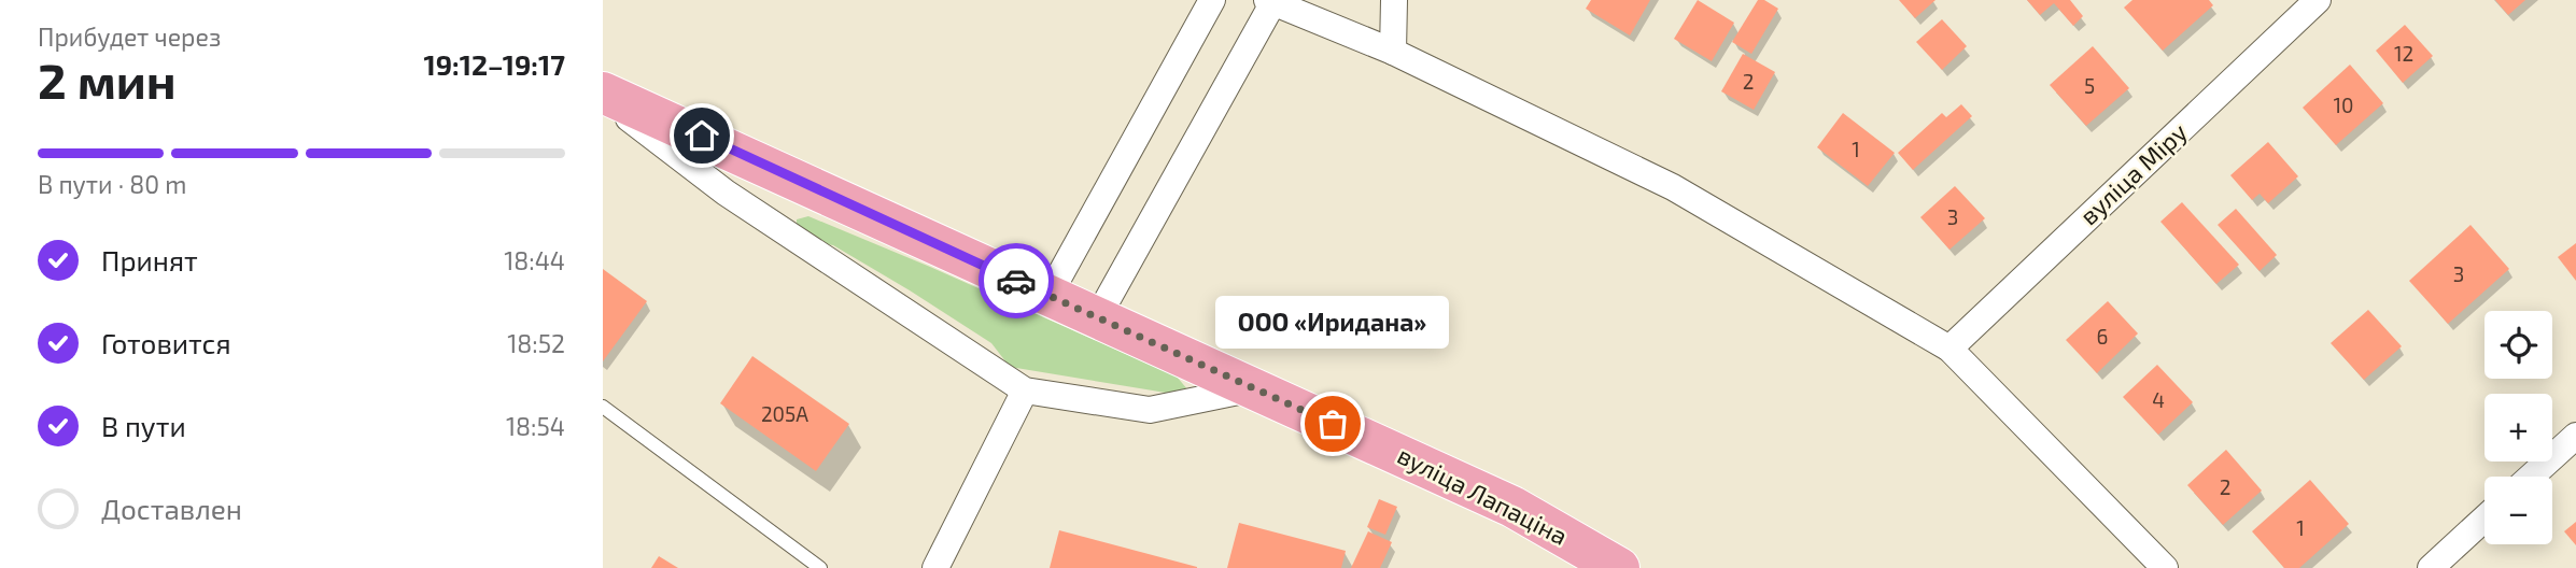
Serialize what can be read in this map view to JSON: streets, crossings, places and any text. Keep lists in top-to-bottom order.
{
  "streets": {
    "main road": ["вуліца Лапаціна"],
    "street": ["вуліца Міру"]
  },
  "places": ["ООО «Иридана»"],
  "house_numbers": [
    "12",
    "2",
    "5",
    "10",
    "1",
    "3",
    "3",
    "6",
    "4",
    "205А",
    "2",
    "1"
  ],
  "page": {
    "heading": ["2 мин", "Прибудет через", "19:12–19:17"],
    "bar": "В пути · 80 m",
    "list": [
      ["Принят", "18:44"],
      ["Готовится", "18:52"],
      ["В пути", "18:54"],
      "Доставлен"
    ],
    "bubble": "ООО «Иридана»",
    "map_buttons": ["+", "−"]
  }
}
